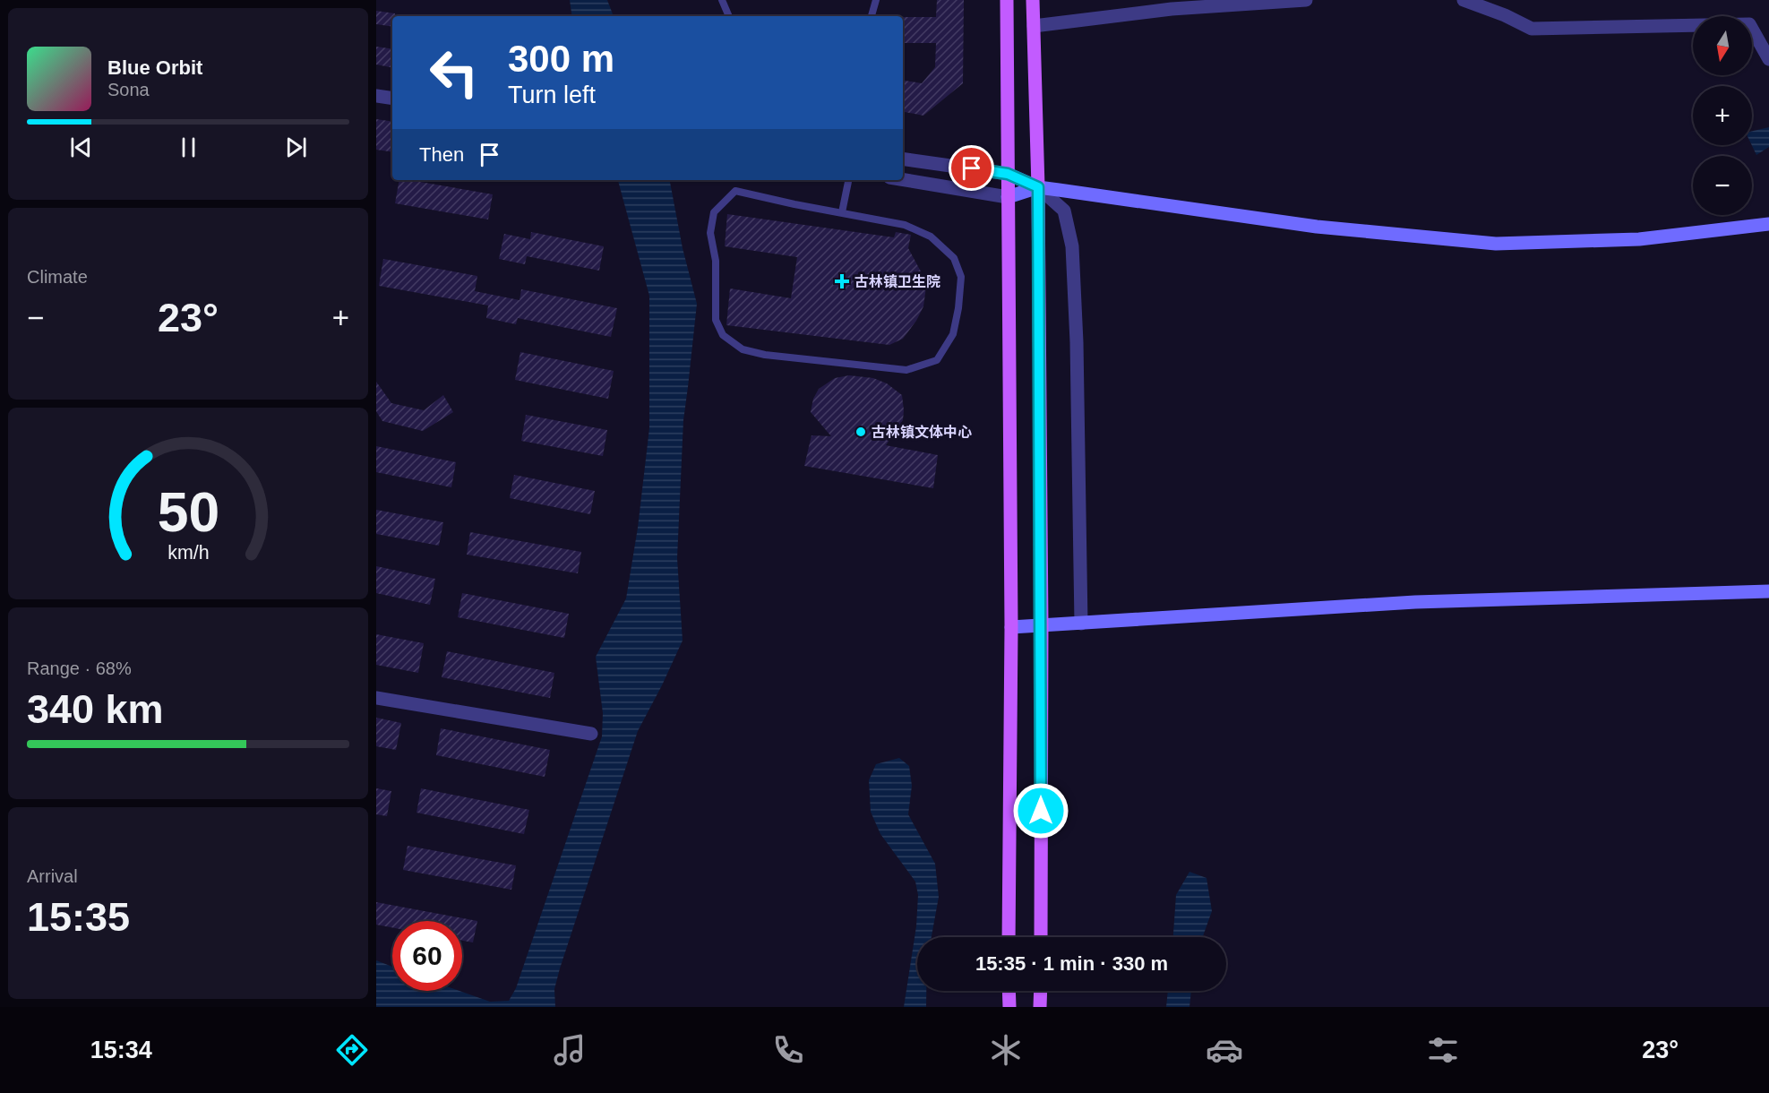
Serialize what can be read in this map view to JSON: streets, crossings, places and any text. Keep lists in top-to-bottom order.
{
  "places": {
    "health": ["古林镇卫生院"],
    "other": ["古林镇文体中心"]
  },
  "north": "bottom",
  "page": {
    "map_buttons": ["+", "−"],
    "turn": ["300 m", "Turn left"],
    "song": ["Blue Orbit", "Sona"],
    "then": "Then",
    "tile": [
      "Climate",
      ["Range · 68%", "340 km"],
      ["Arrival", "15:35"]
    ],
    "heat": ["−", "23°", "+"],
    "limit": "60",
    "trip": "15:35 · 1 min · 330 m",
    "tabs": ["15:34", "23°"],
    "gauge": ["50", "km/h"]
  }
}
